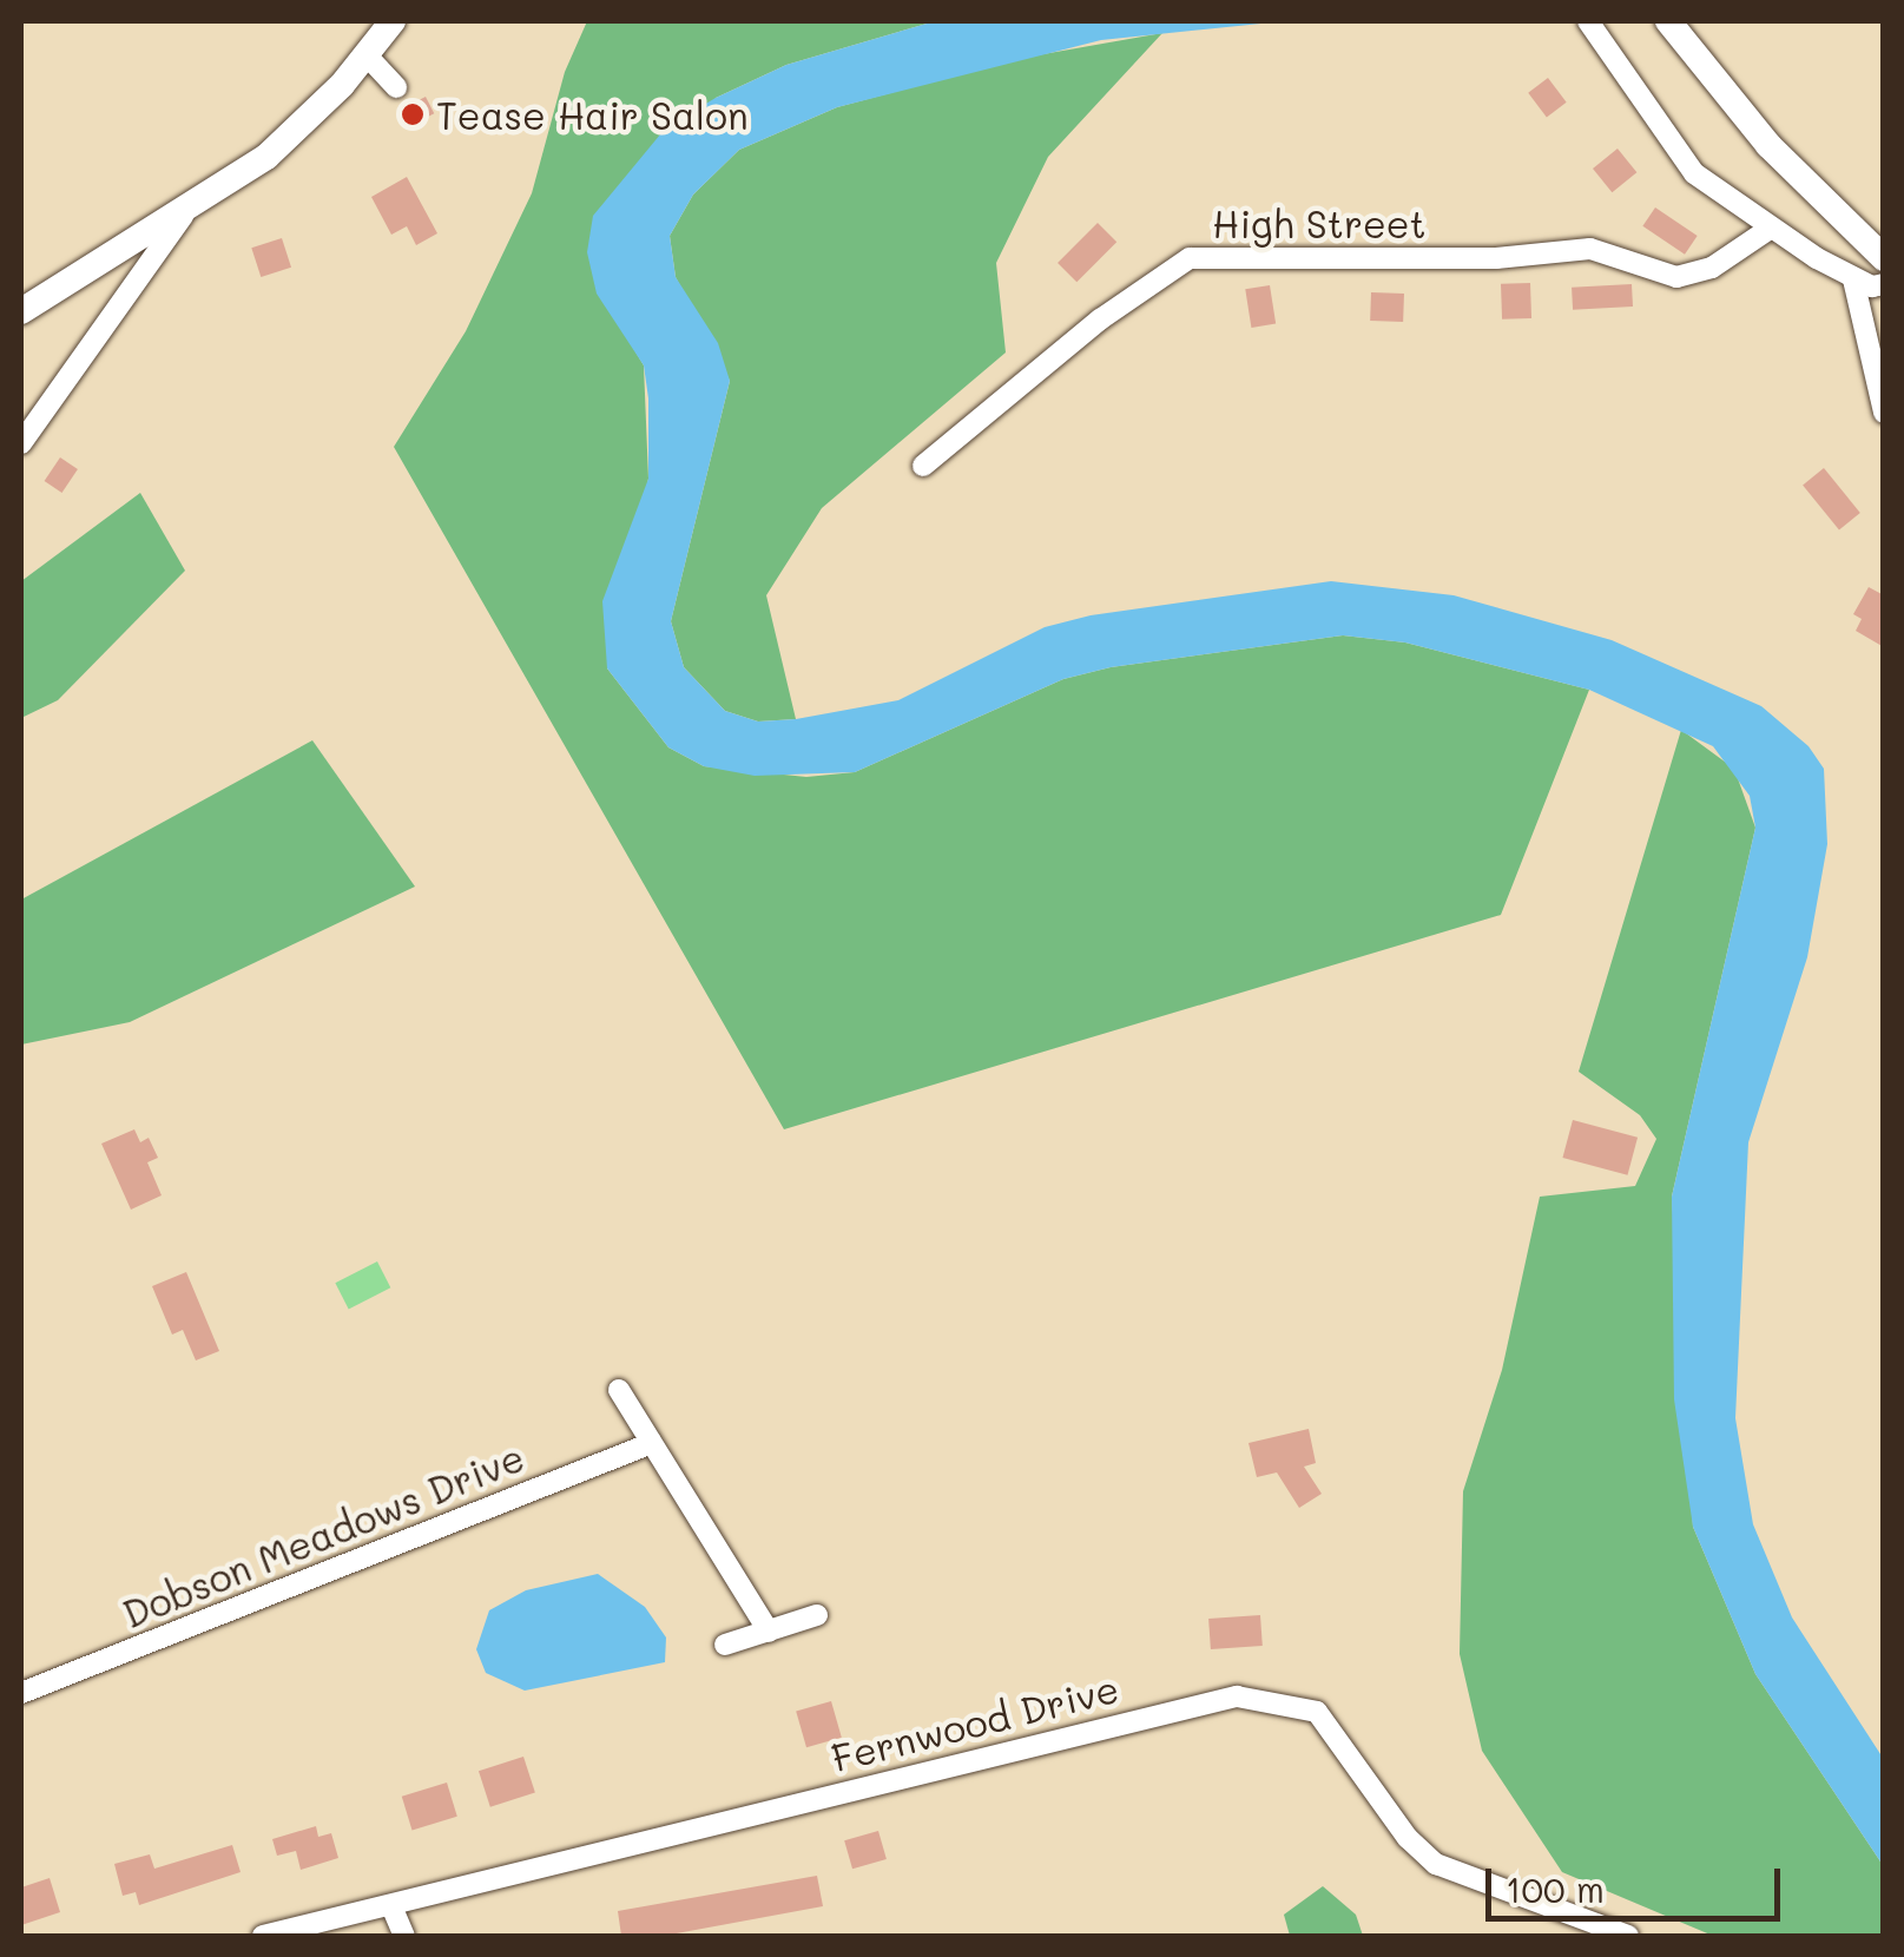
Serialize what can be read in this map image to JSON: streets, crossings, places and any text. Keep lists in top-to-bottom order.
{
  "streets": {
    "street": ["High Street", "Dobson Meadows Drive", "Fernwood Drive"]
  },
  "places": ["Tease Hair Salon"],
  "scale_bar": "100 m"
}
